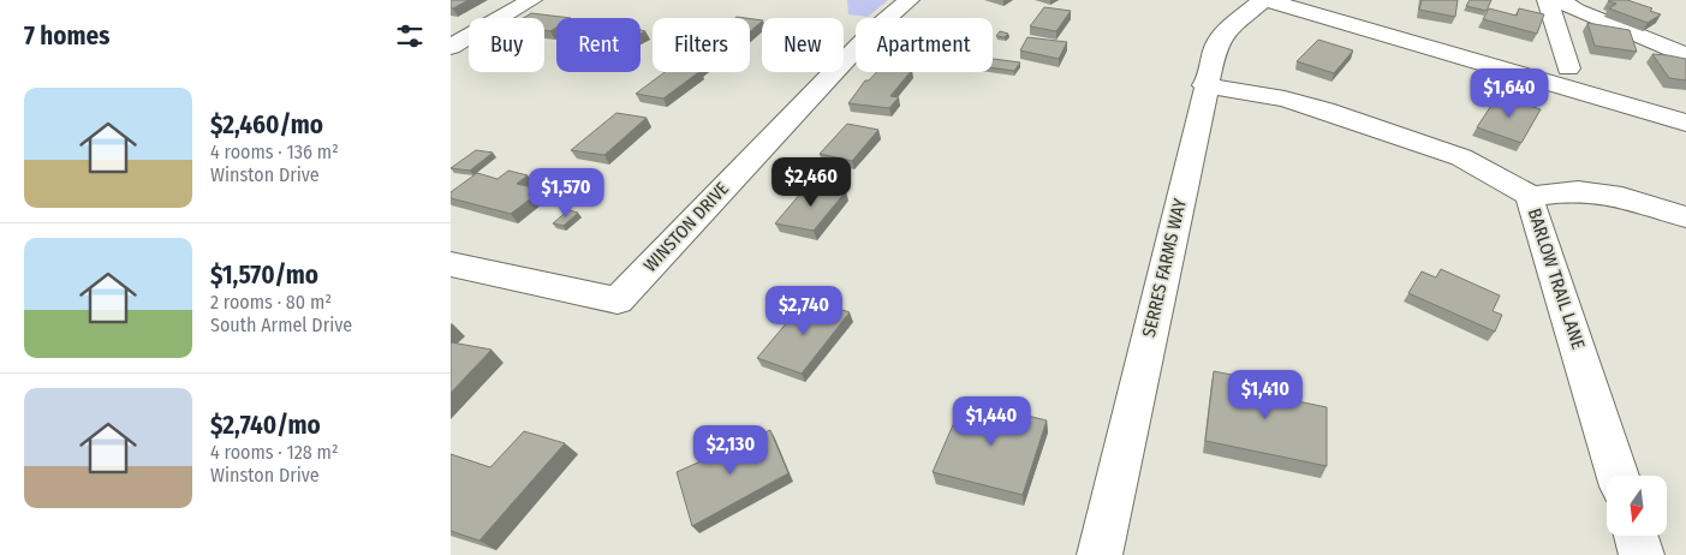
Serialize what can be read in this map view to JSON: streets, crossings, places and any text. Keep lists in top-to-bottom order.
{
  "streets": {
    "street": ["WINSTON DRIVE", "SERRES FARMS WAY", "BARLOW TRAIL LANE"]
  },
  "crossings": [
    ["SERRES FARMS WAY", "BARLOW TRAIL LANE"]
  ],
  "north": "bottom",
  "page": {
    "heading": "7 homes",
    "chip": [
      "Buy",
      "Rent",
      "Filters",
      "New",
      "Apartment"
    ],
    "price": [
      "$1,640",
      "$2,460",
      "$1,570",
      "$2,740",
      "$1,410",
      "$1,440",
      "$2,130"
    ],
    "list": [
      {
        "name": "$2,460/mo",
        "note": "4 rooms · 136 m² · Winston Drive"
      },
      {
        "name": "$1,570/mo",
        "note": "2 rooms · 80 m² · South Armel Drive"
      },
      {
        "name": "$2,740/mo",
        "note": "4 rooms · 128 m² · Winston Drive"
      }
    ]
  }
}
